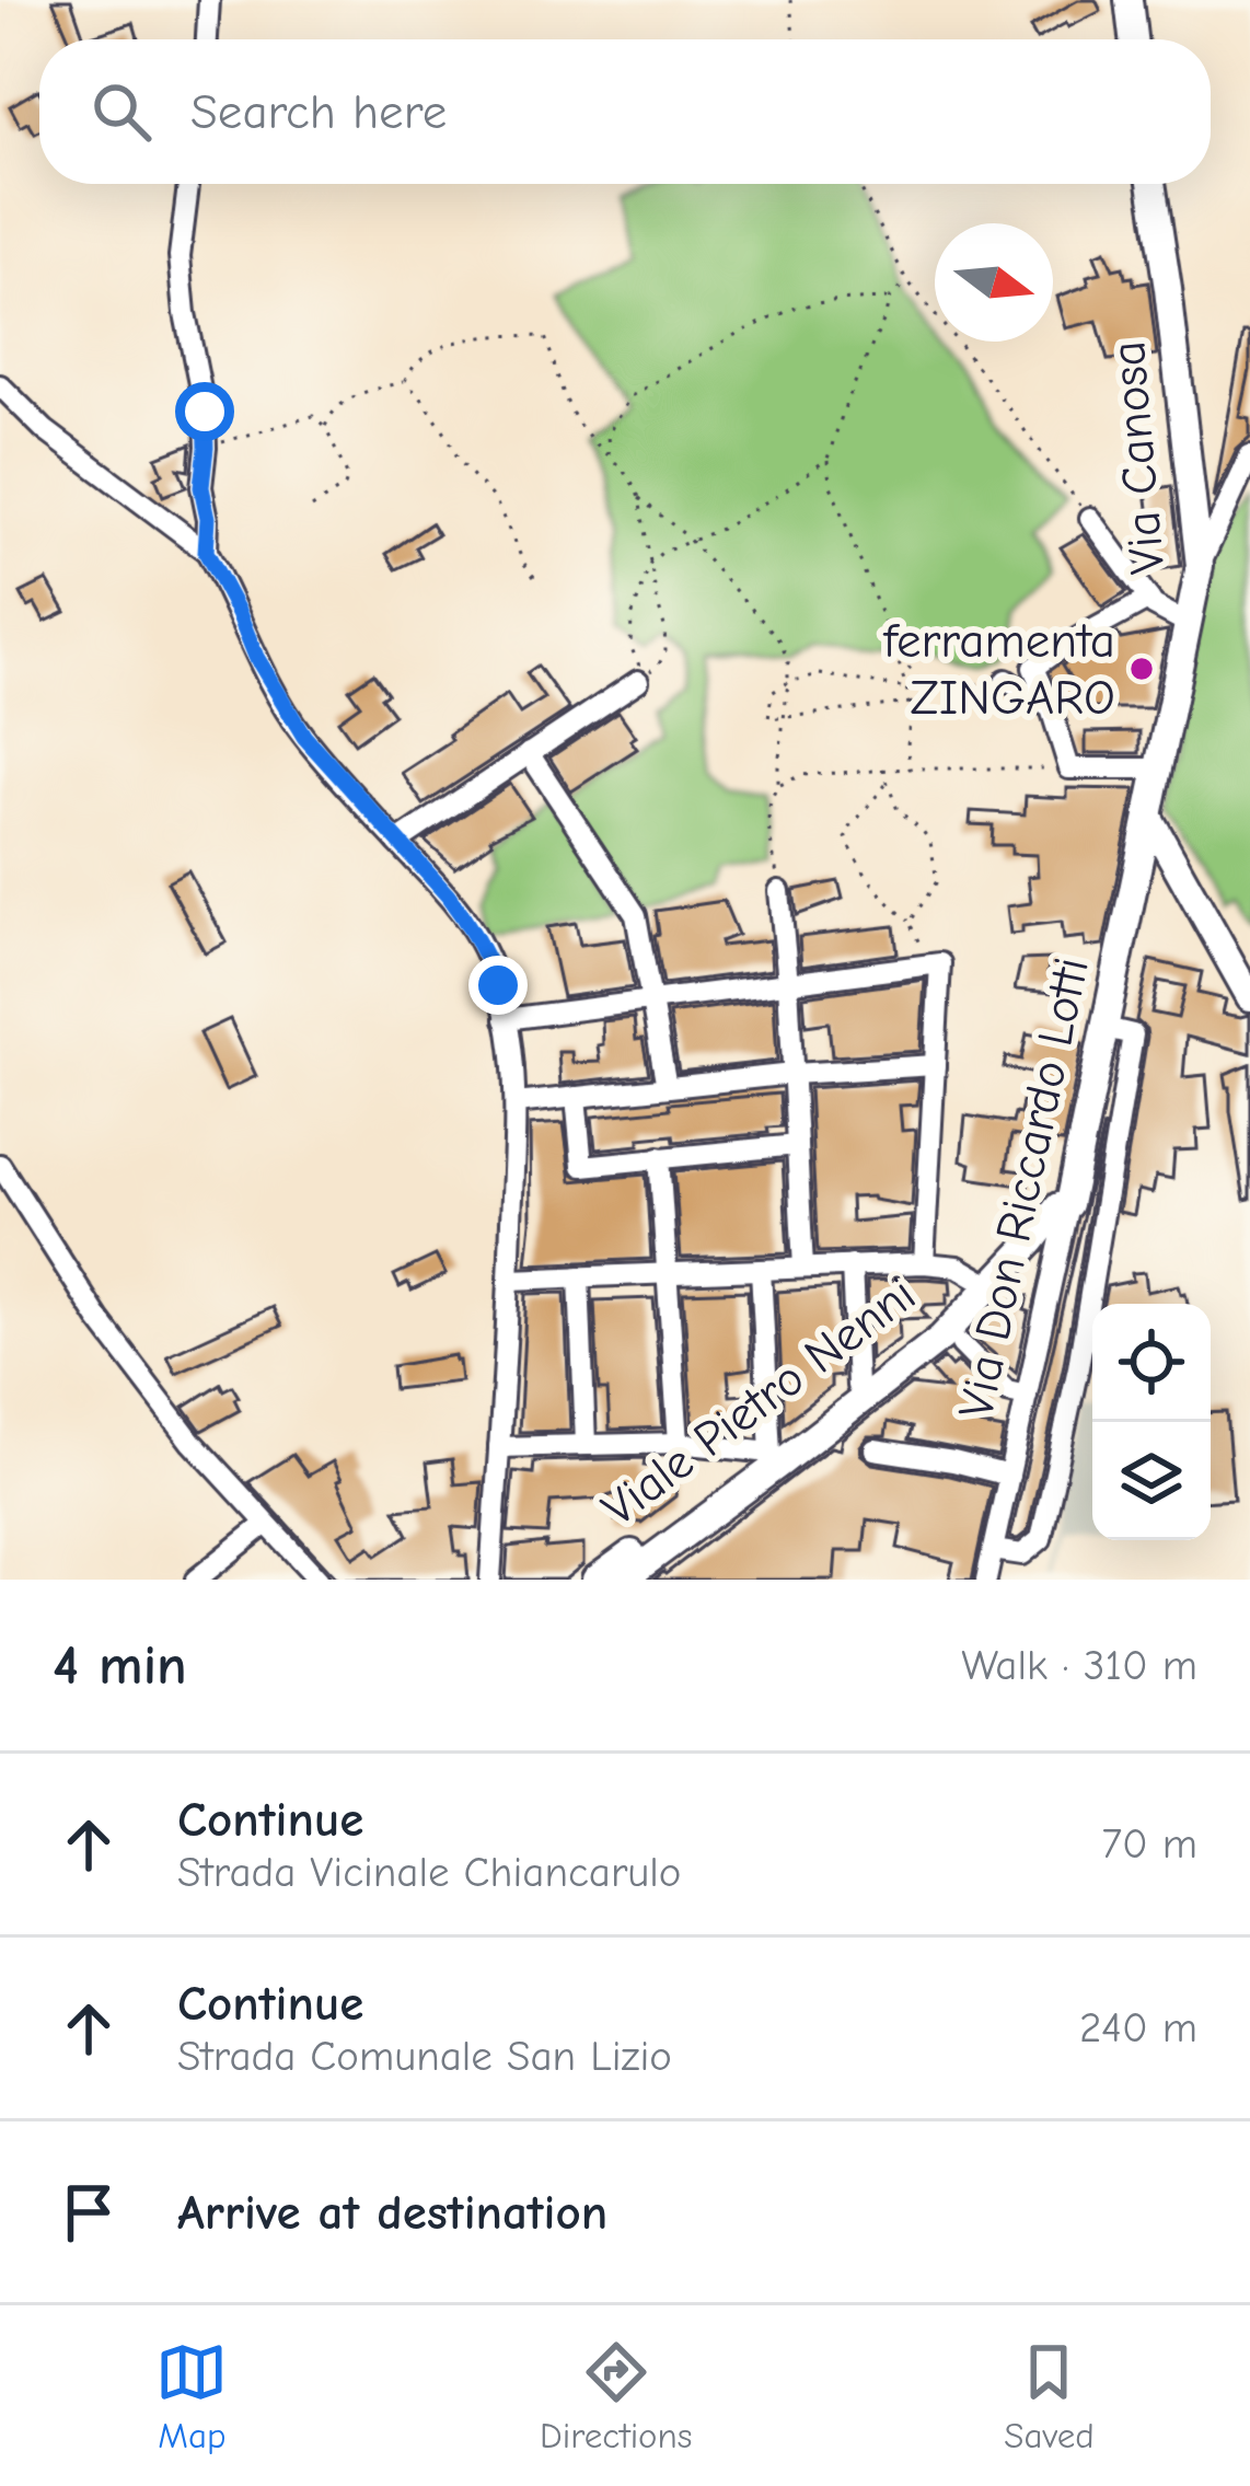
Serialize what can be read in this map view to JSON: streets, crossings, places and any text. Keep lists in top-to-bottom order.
{
  "streets": {
    "main road": ["Via Canosa", "Via Don Riccardo Lotti", "Viale Pietro Nenni"]
  },
  "crossings": [
    ["Via Canosa", "Via Don Riccardo Lotti"],
    ["Via Don Riccardo Lotti", "Viale Pietro Nenni"]
  ],
  "places": ["ferramenta ZINGARO"],
  "north": "right",
  "page": {
    "search": "Search here",
    "heading": ["4 min", "Walk · 310 m"],
    "list": [
      ["Continue", "Strada Vicinale Chiancarulo", "70 m"],
      ["Continue", "Strada Comunale San Lizio", "240 m"],
      "Arrive at destination"
    ],
    "nav": ["Map", "Directions", "Saved"]
  }
}
